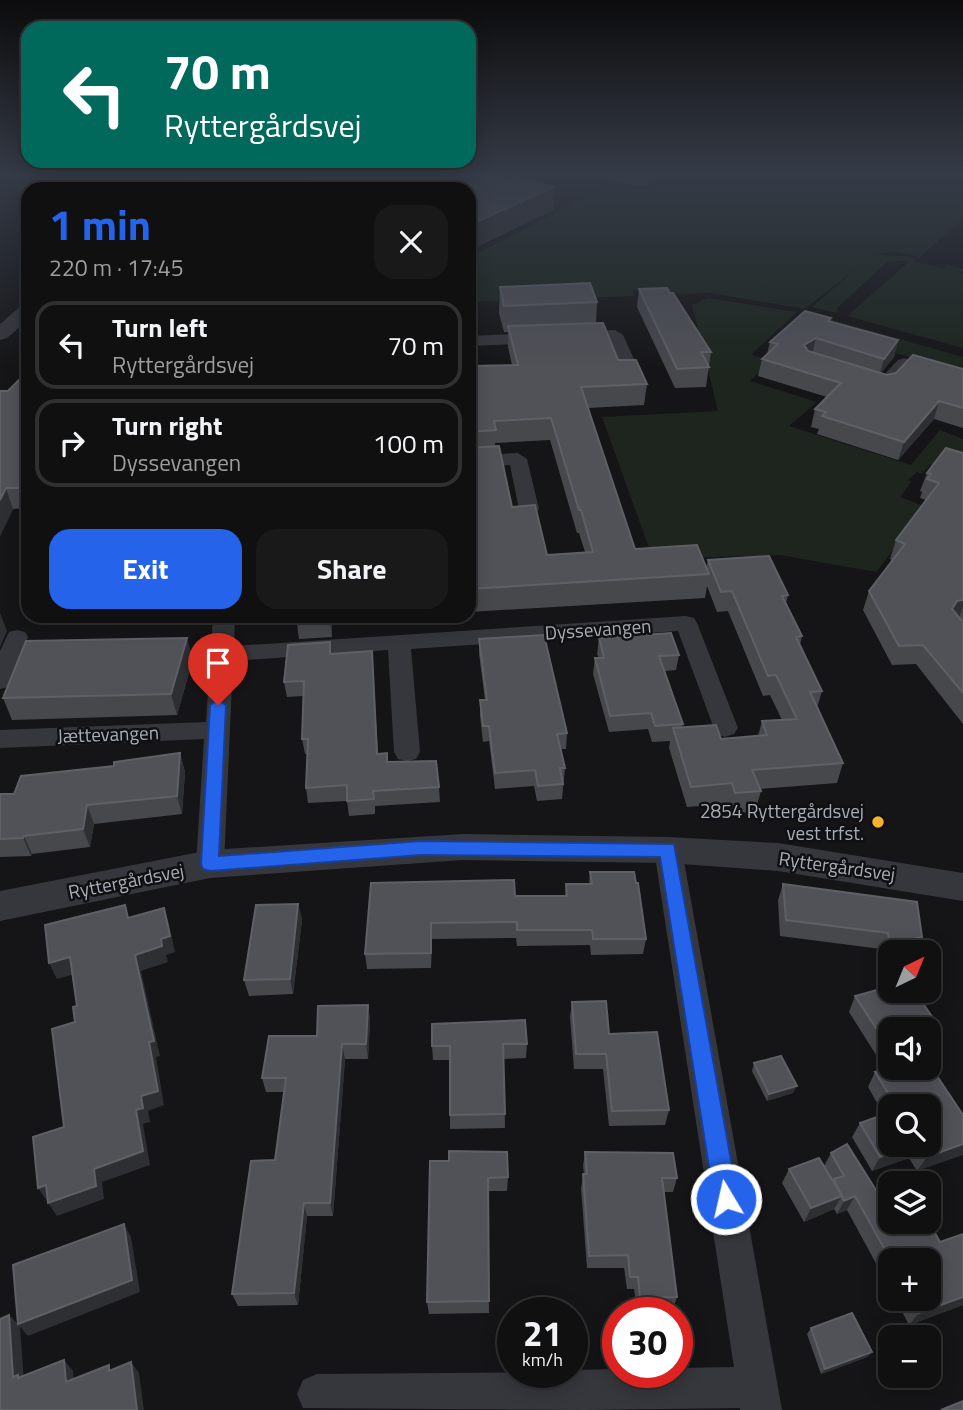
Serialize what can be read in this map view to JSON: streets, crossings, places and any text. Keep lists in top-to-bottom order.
{
  "streets": {
    "street": ["Dyssevangen", "Jættevangen", "Ryttergårdsvej"]
  },
  "places": ["2854 Ryttergårdsvej vest trfst."],
  "north": "top right",
  "page": {
    "turn": ["70 m", "Ryttergårdsvej"],
    "heading": ["1 min", "220 m · 17:45"],
    "list": [
      {
        "name": "Turn left",
        "note": "Ryttergårdsvej",
        "value": "70 m"
      },
      {
        "name": "Turn right",
        "note": "Dyssevangen",
        "value": "100 m"
      }
    ],
    "buttons": ["Exit", "Share"],
    "map_buttons": ["+", "−"],
    "speed": "21 km/h",
    "limit": "30"
  }
}
